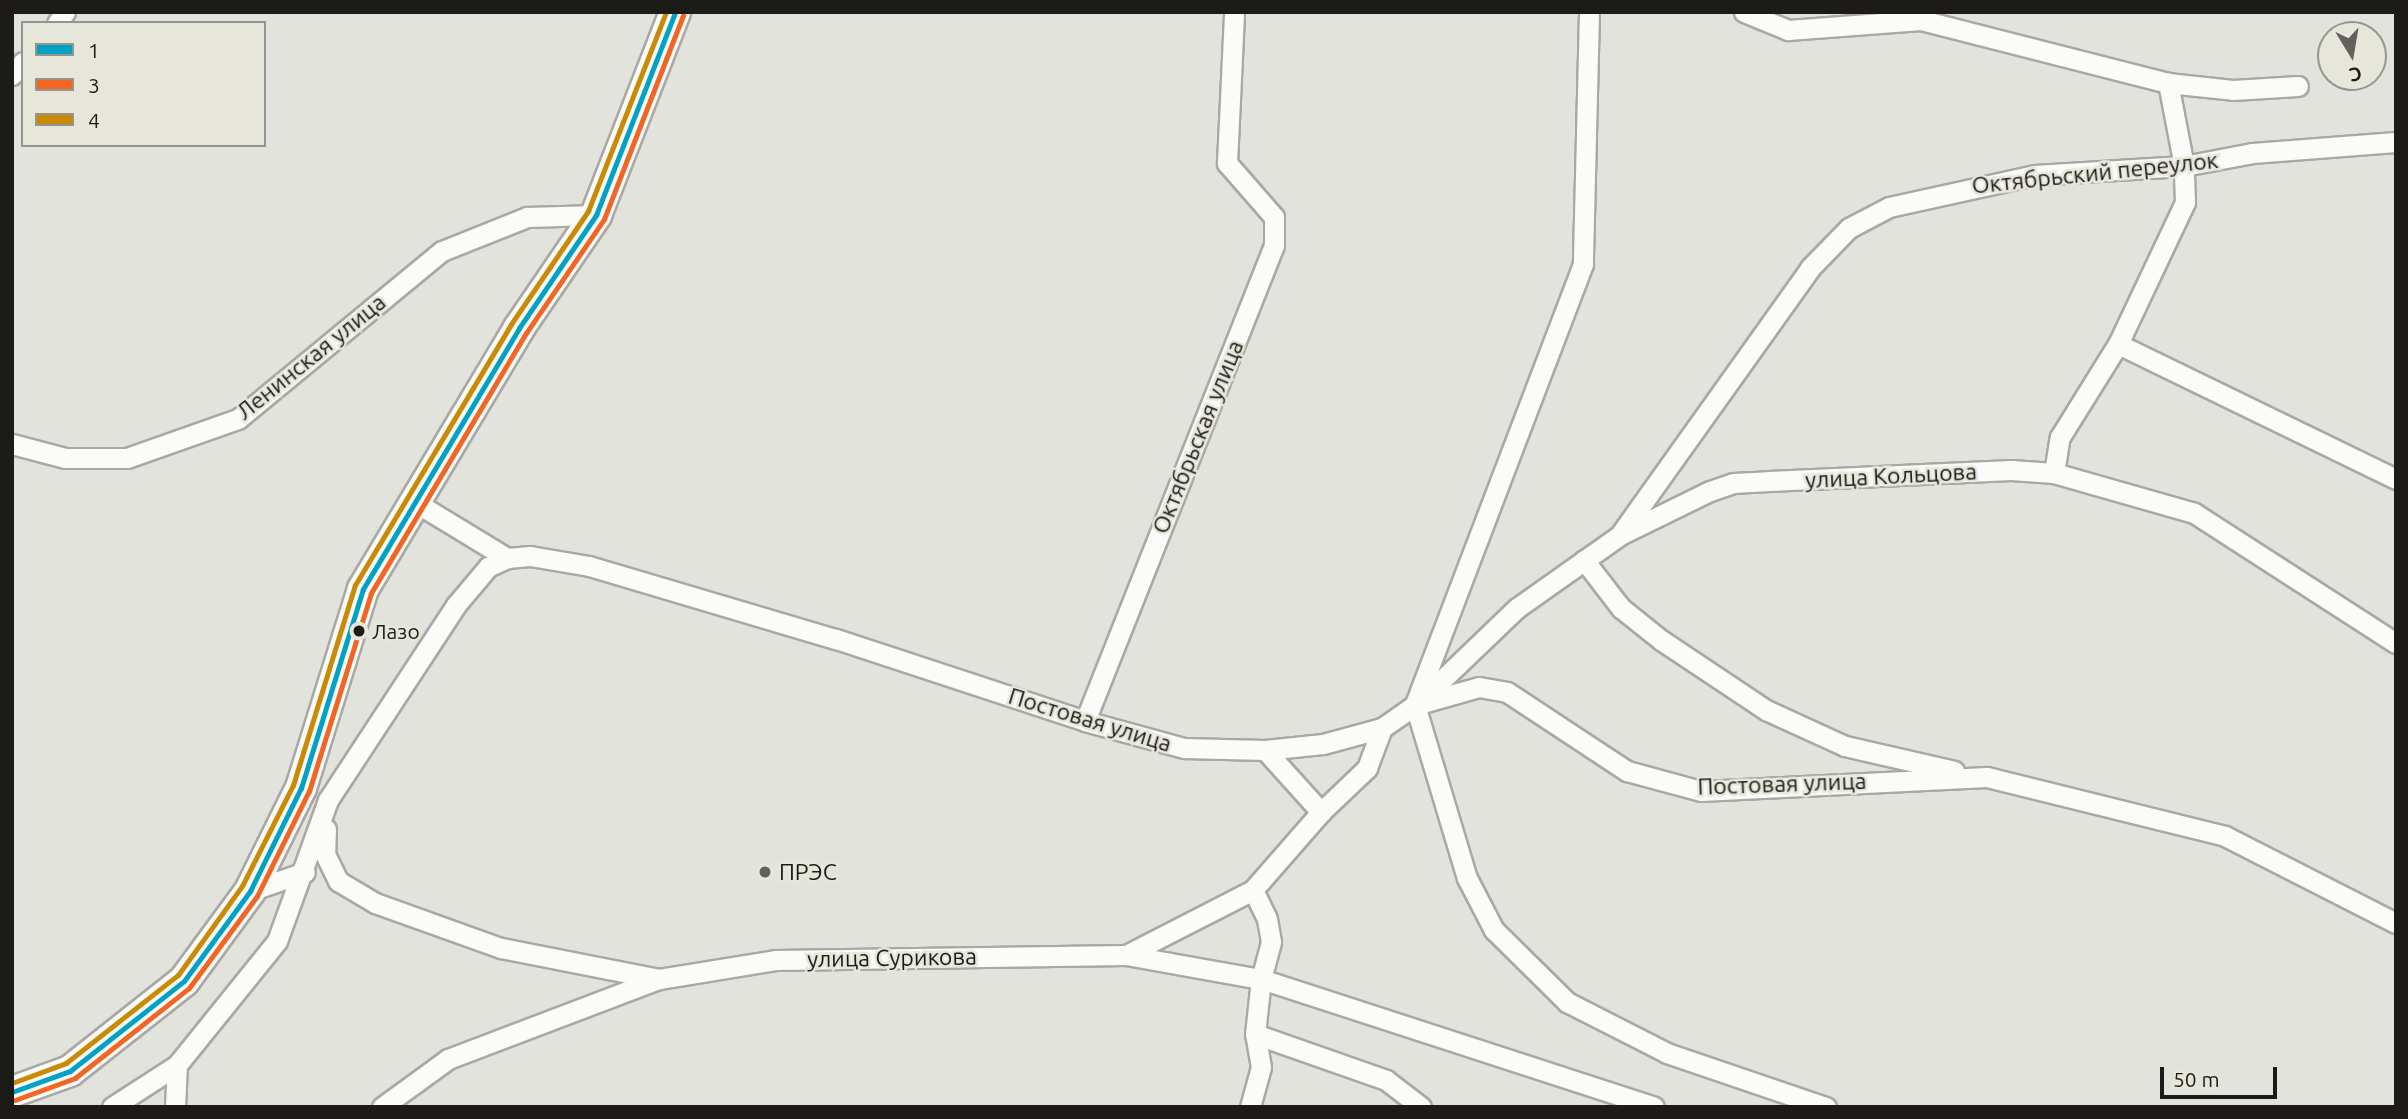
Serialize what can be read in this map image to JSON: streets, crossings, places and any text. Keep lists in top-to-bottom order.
{
  "streets": {
    "street": [
      "Октябрьский переулок",
      "Ленинская улица",
      "Октябрьская улица",
      "улица Кольцова",
      "Постовая улица",
      "улица Сурикова"
    ]
  },
  "crossings": [
    ["Октябрьский переулок", "улица Кольцова"],
    ["Октябрьская улица", "Постовая улица"],
    ["улица Кольцова", "Постовая улица"]
  ],
  "places": ["Лазо", "ПРЭС"],
  "lines": ["transit line 1", "transit line 4", "transit line 3"],
  "legend": ["1", "3", "4"],
  "scale_bar": "50 m",
  "north": "bottom"
}
